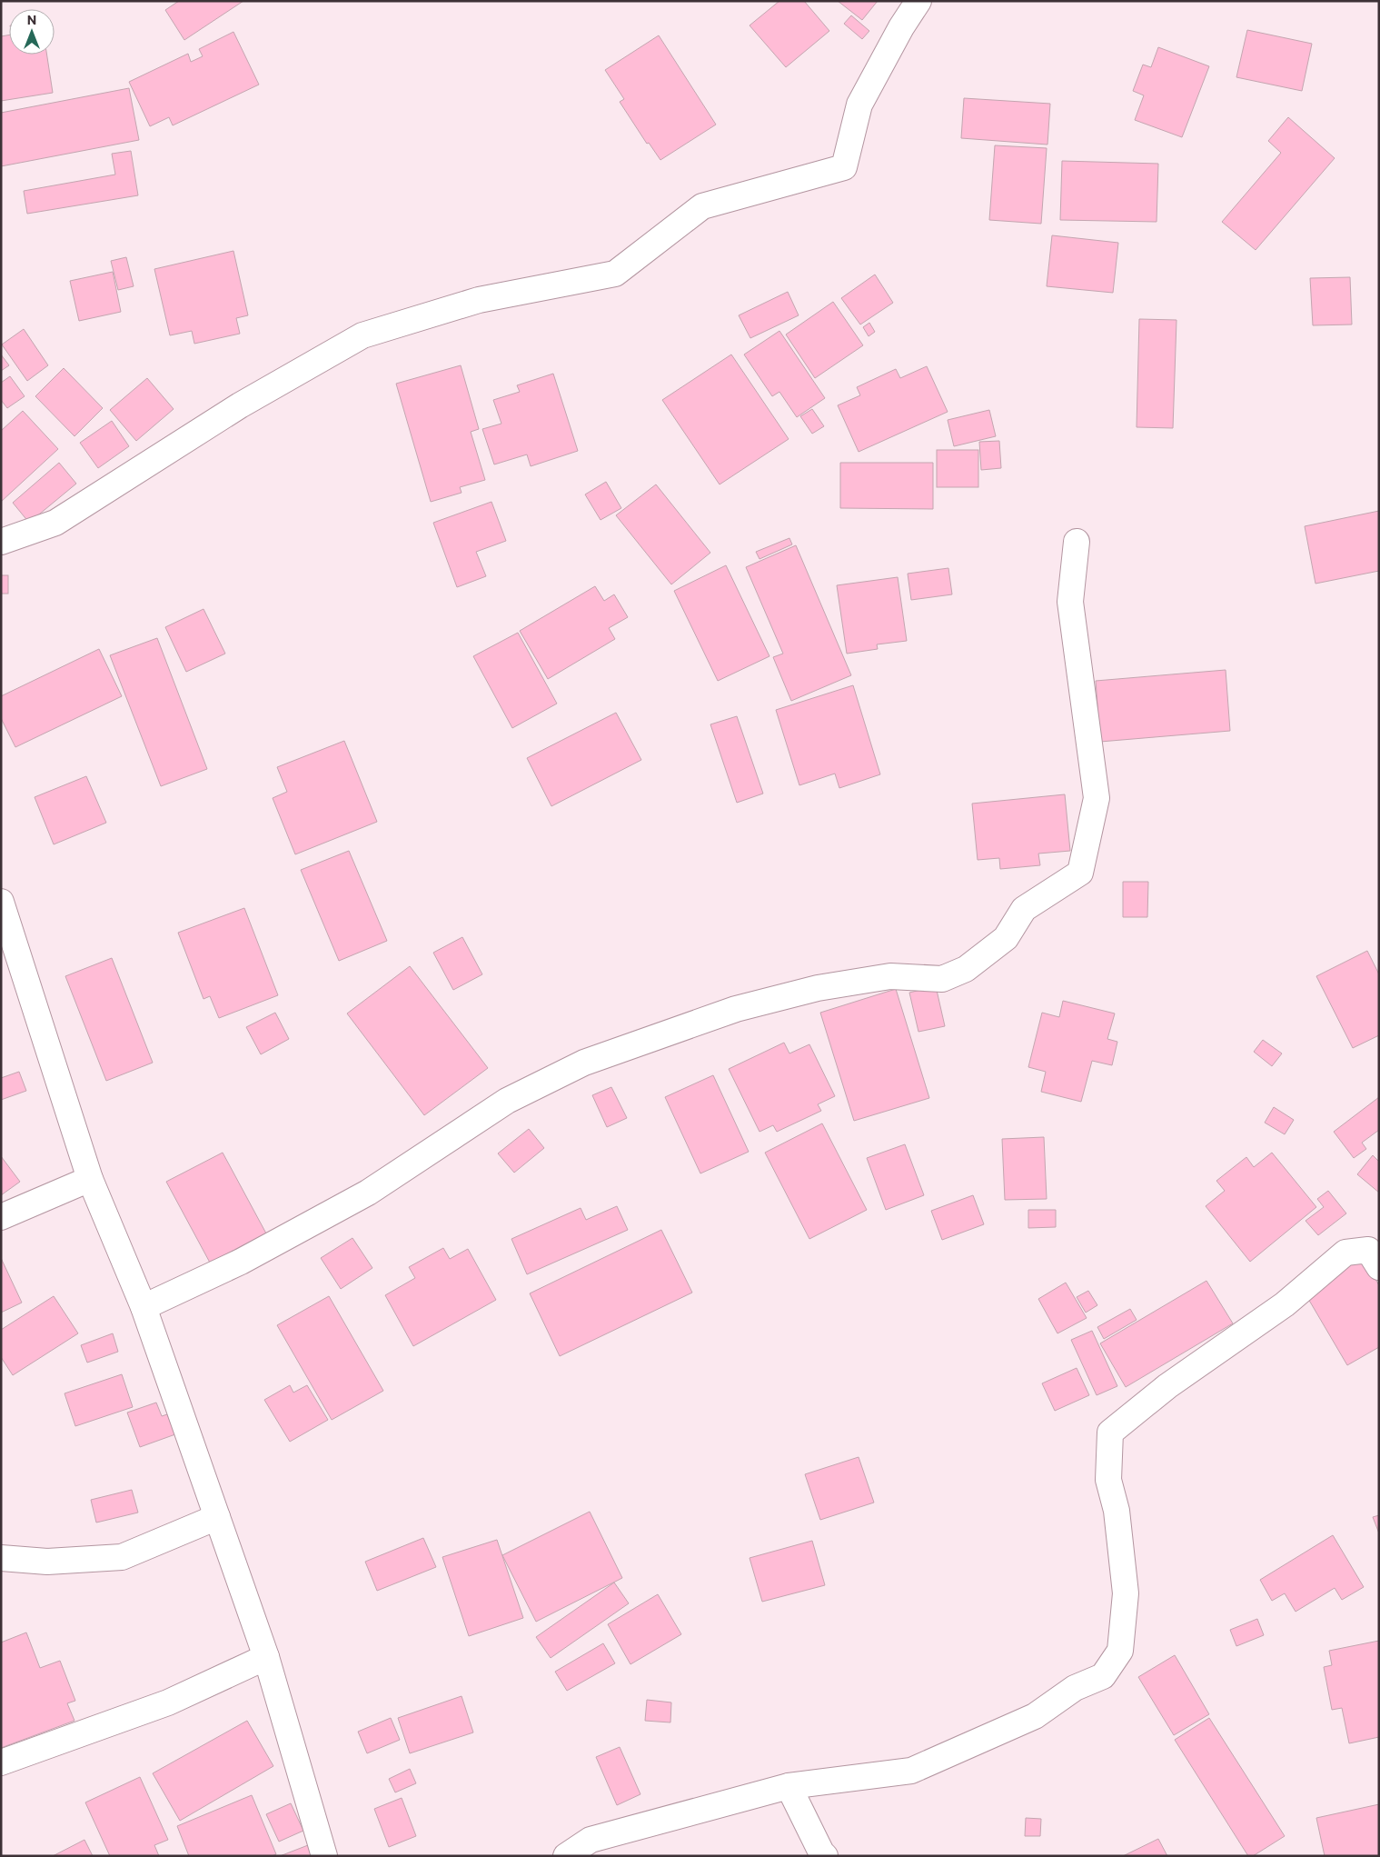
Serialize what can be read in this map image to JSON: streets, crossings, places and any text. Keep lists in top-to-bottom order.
{
  "north": "top"
}
